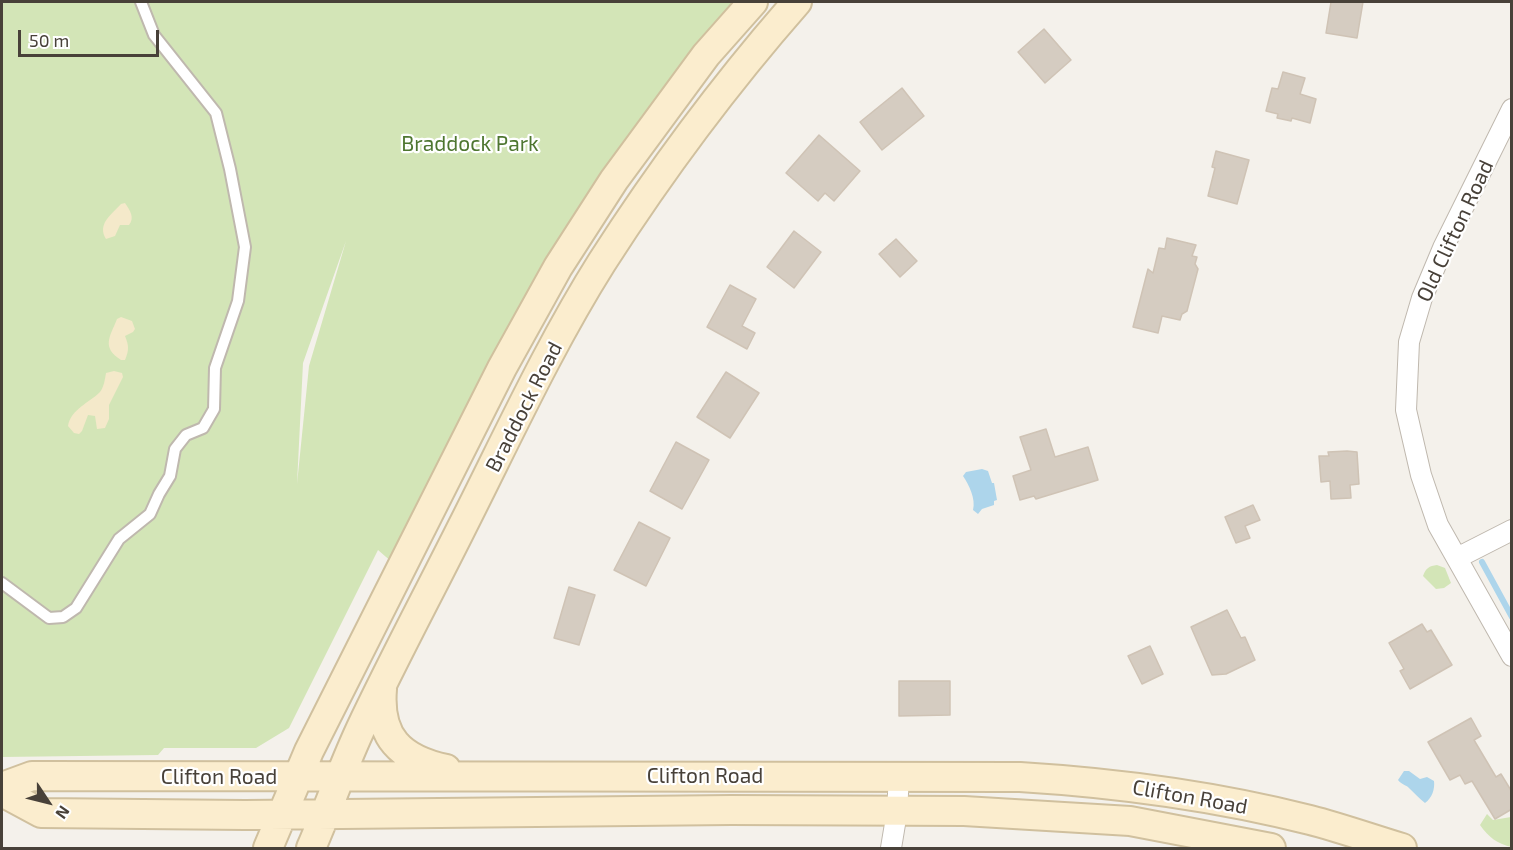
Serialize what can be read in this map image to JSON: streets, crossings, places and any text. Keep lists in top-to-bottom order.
{
  "streets": {
    "main road": ["Braddock Road", "Clifton Road"],
    "street": ["Old Clifton Road"]
  },
  "crossings": [
    ["Braddock Road", "Clifton Road"]
  ],
  "parks": ["Braddock Park"],
  "scale_bar": "50 m",
  "north": "bottom right"
}
